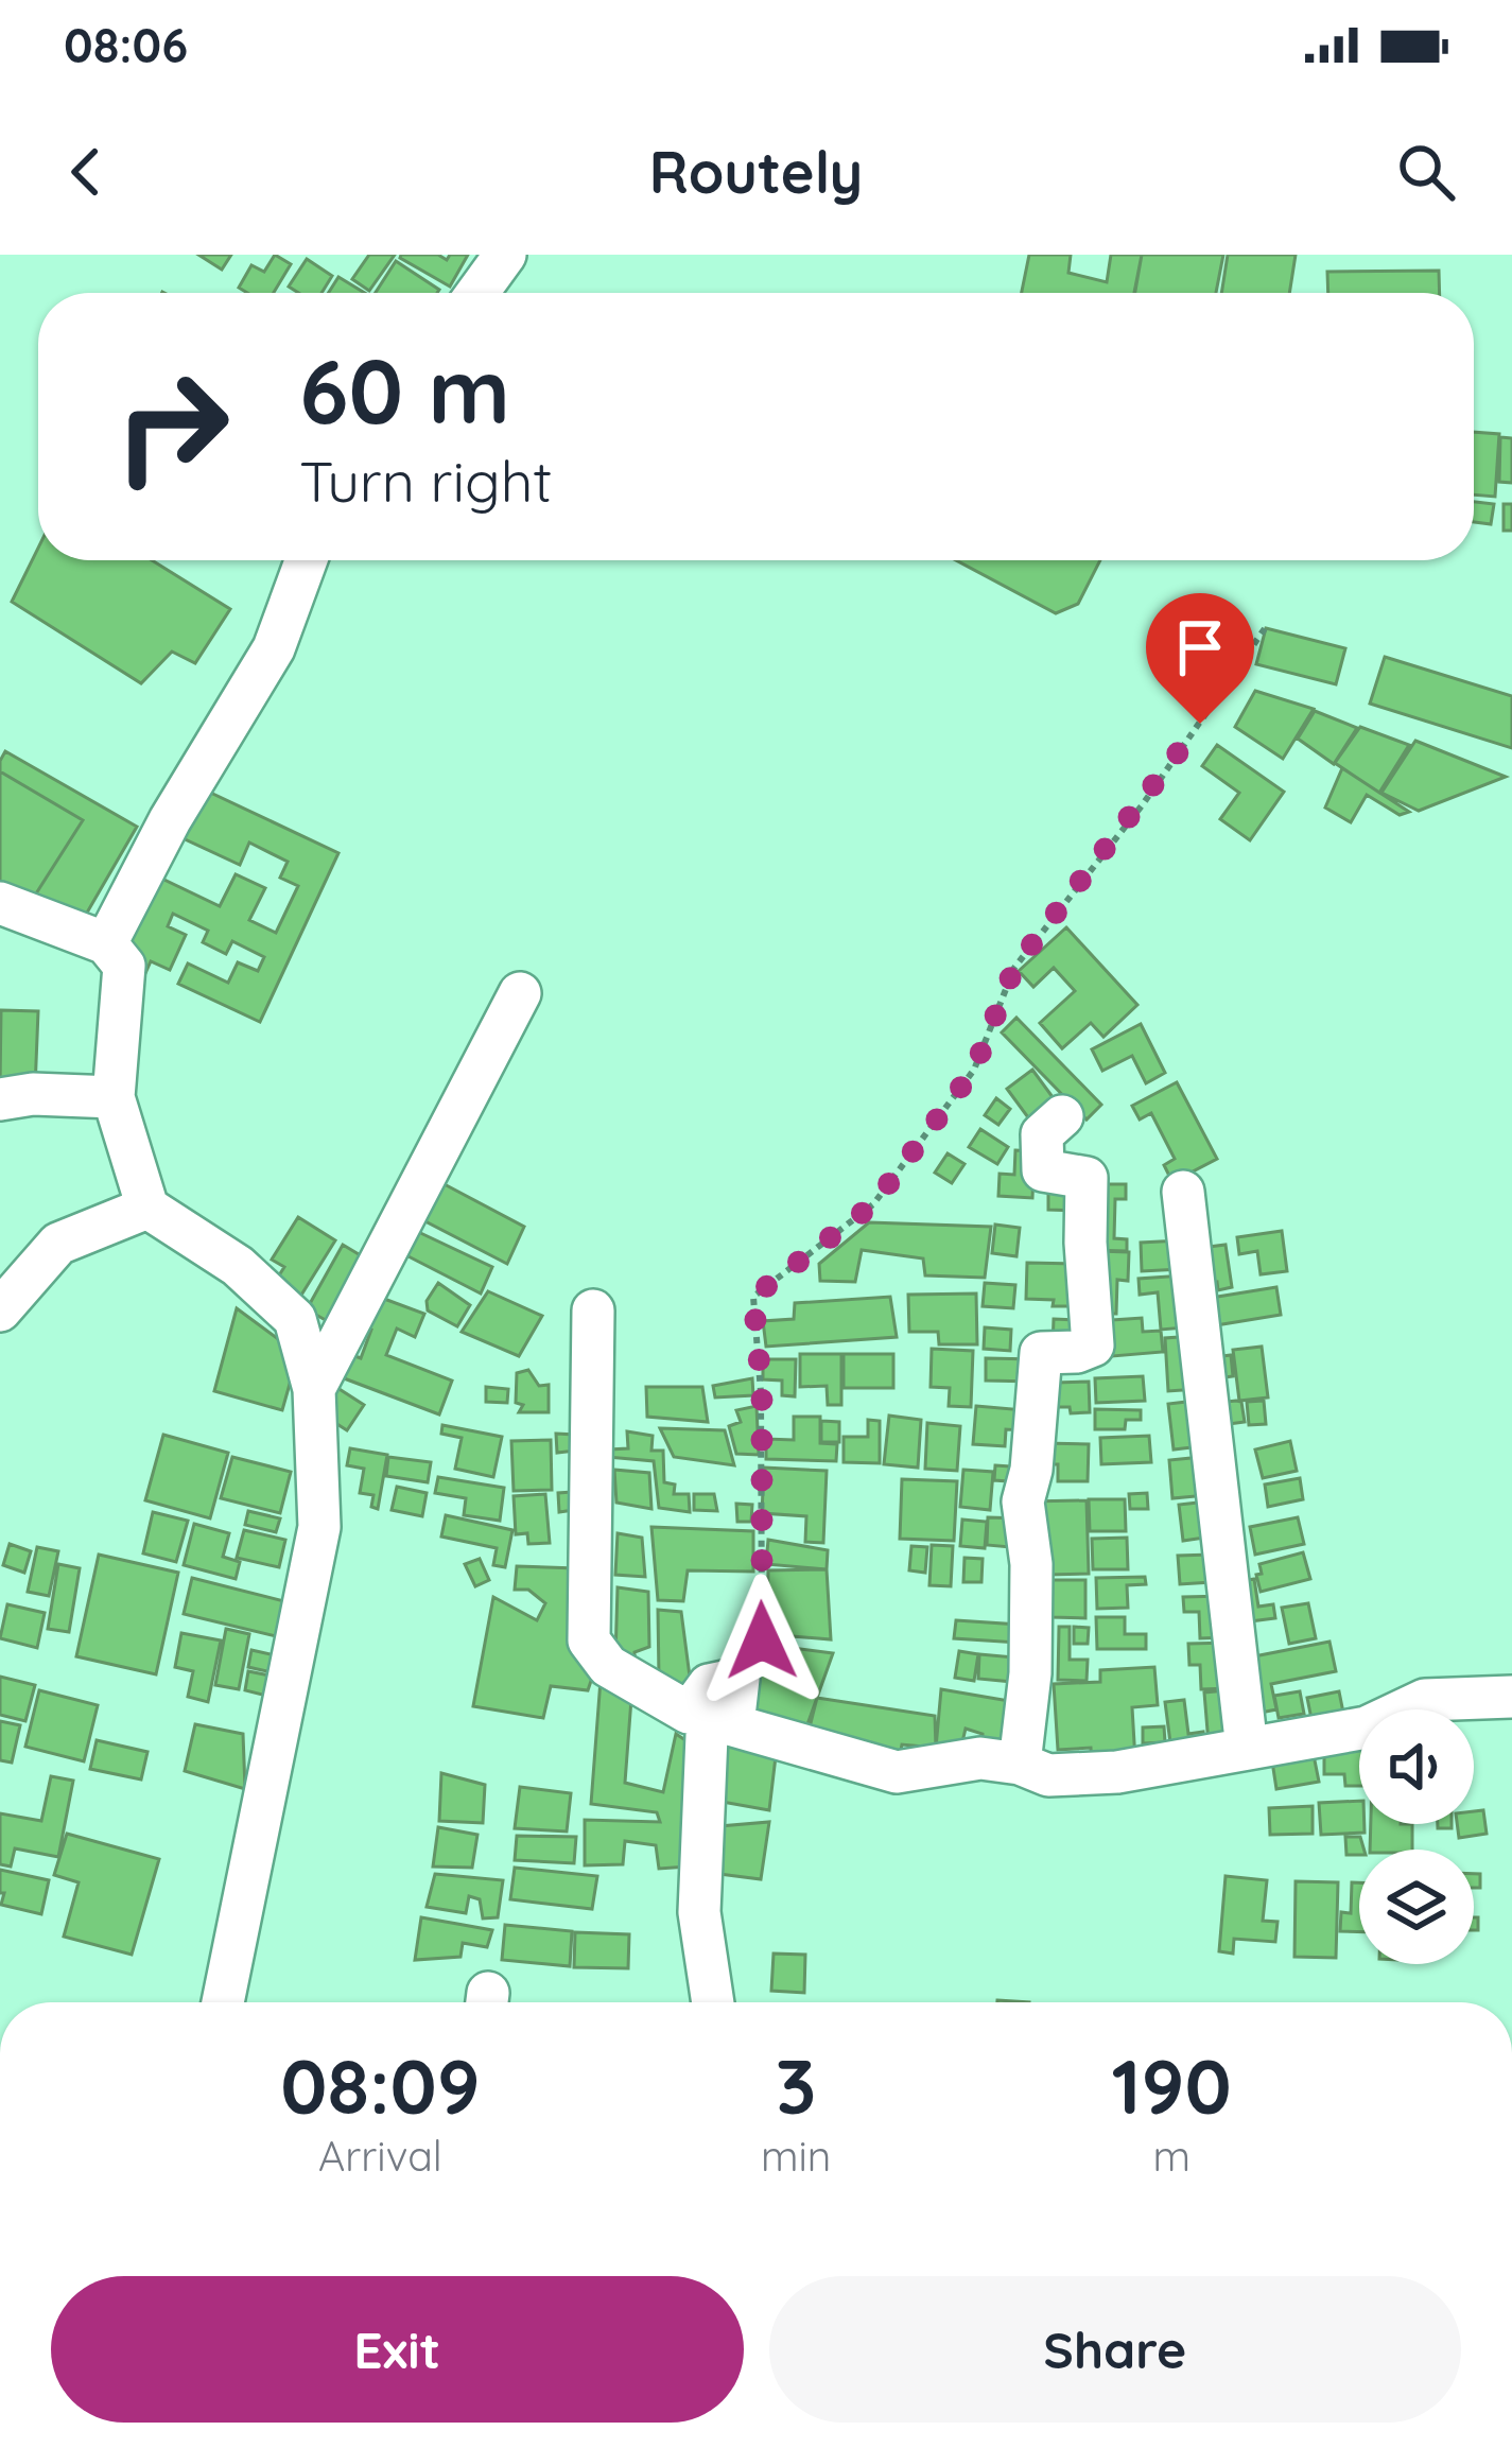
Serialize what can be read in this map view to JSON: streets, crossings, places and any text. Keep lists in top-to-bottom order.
{
  "page": {
    "status": "08:06",
    "header": "Routely",
    "turn": ["60 m", "Turn right"],
    "eta": [
      "08:09",
      "Arrival",
      "3",
      "min",
      "190",
      "m"
    ],
    "buttons": ["Exit", "Share"]
  }
}
